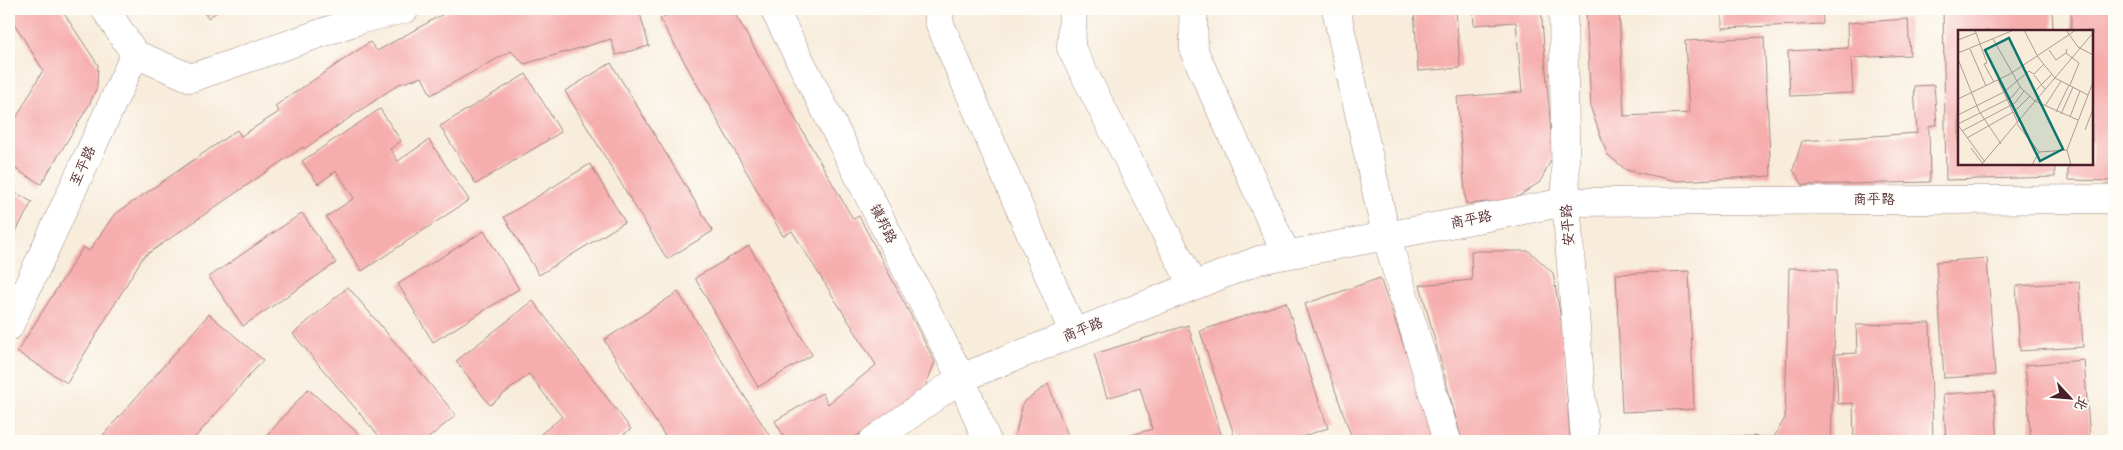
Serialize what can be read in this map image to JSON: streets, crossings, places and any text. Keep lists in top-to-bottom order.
{
  "streets": {
    "street": [
      "至平路",
      "商平路",
      "镇邦路",
      "安平路"
    ]
  },
  "crossings": [
    ["商平路", "镇邦路"],
    ["商平路", "安平路"]
  ],
  "north": "bottom right"
}
